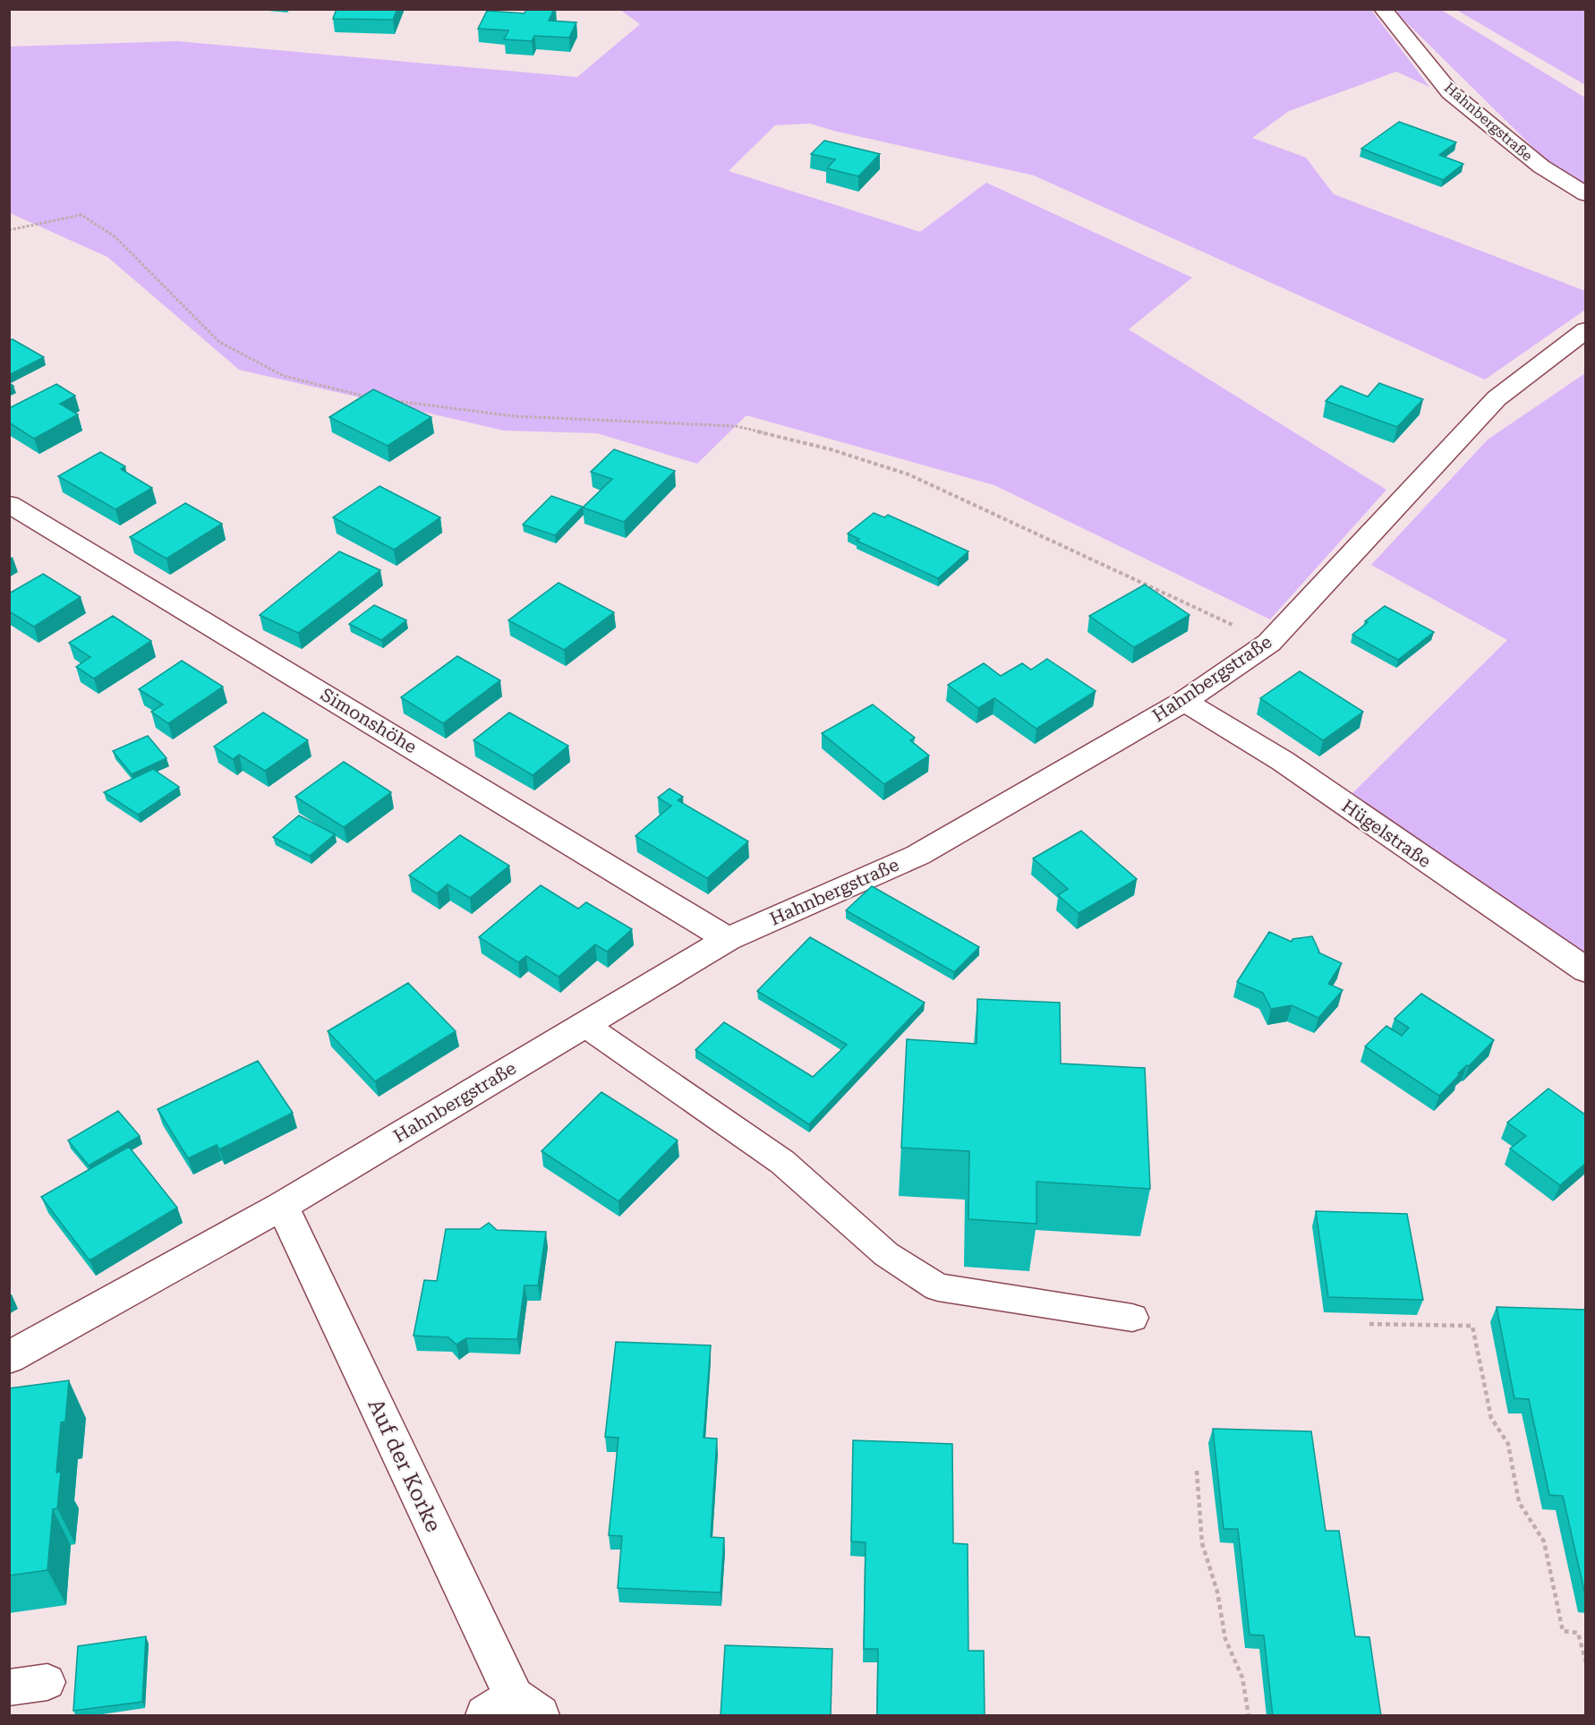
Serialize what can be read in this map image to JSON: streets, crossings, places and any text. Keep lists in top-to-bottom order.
{
  "streets": {
    "street": [
      "Hahnbergstraße",
      "Simonshöhe",
      "Hügelstraße",
      "Auf der Korke"
    ]
  },
  "crossings": [
    ["Hahnbergstraße", "Simonshöhe"],
    ["Hahnbergstraße", "Hügelstraße"],
    ["Hahnbergstraße", "Auf der Korke"]
  ]
}
